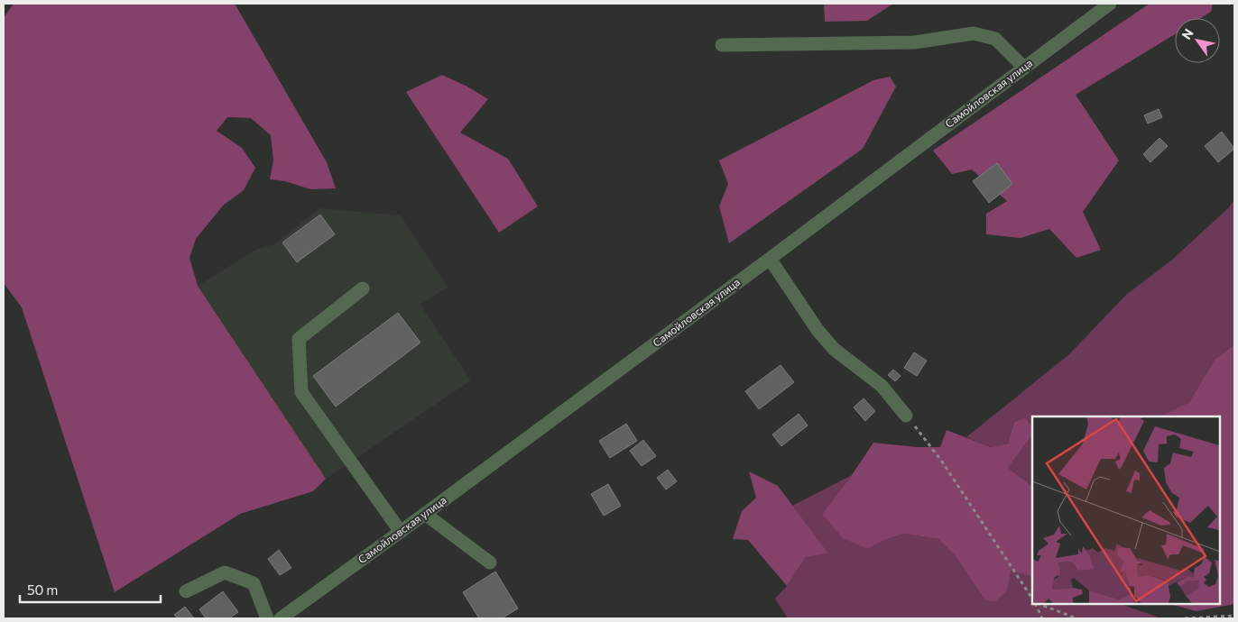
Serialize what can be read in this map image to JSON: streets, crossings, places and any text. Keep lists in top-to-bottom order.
{
  "streets": {
    "street": ["Самойловская улица"]
  },
  "scale_bar": "50 m",
  "north": "top left"
}
